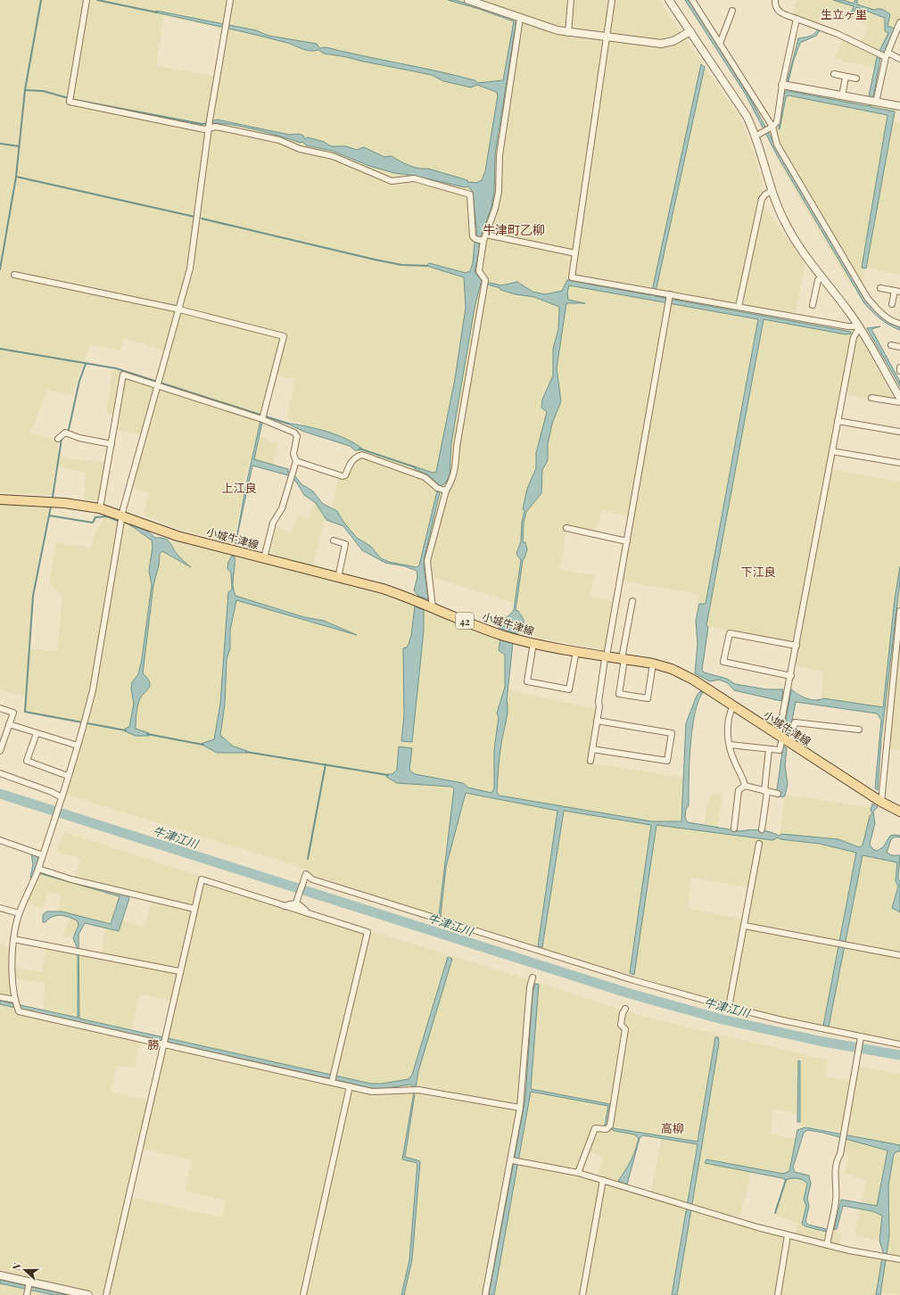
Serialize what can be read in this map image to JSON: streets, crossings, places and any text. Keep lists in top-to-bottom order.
{
  "streets": {
    "main road": ["小城牛津線", "42"]
  },
  "districts": [
    "生立ヶ里",
    "牛津町乙柳",
    "上江良",
    "下江良",
    "勝",
    "高柳"
  ],
  "water": ["牛津江川"],
  "north": "left"
}
